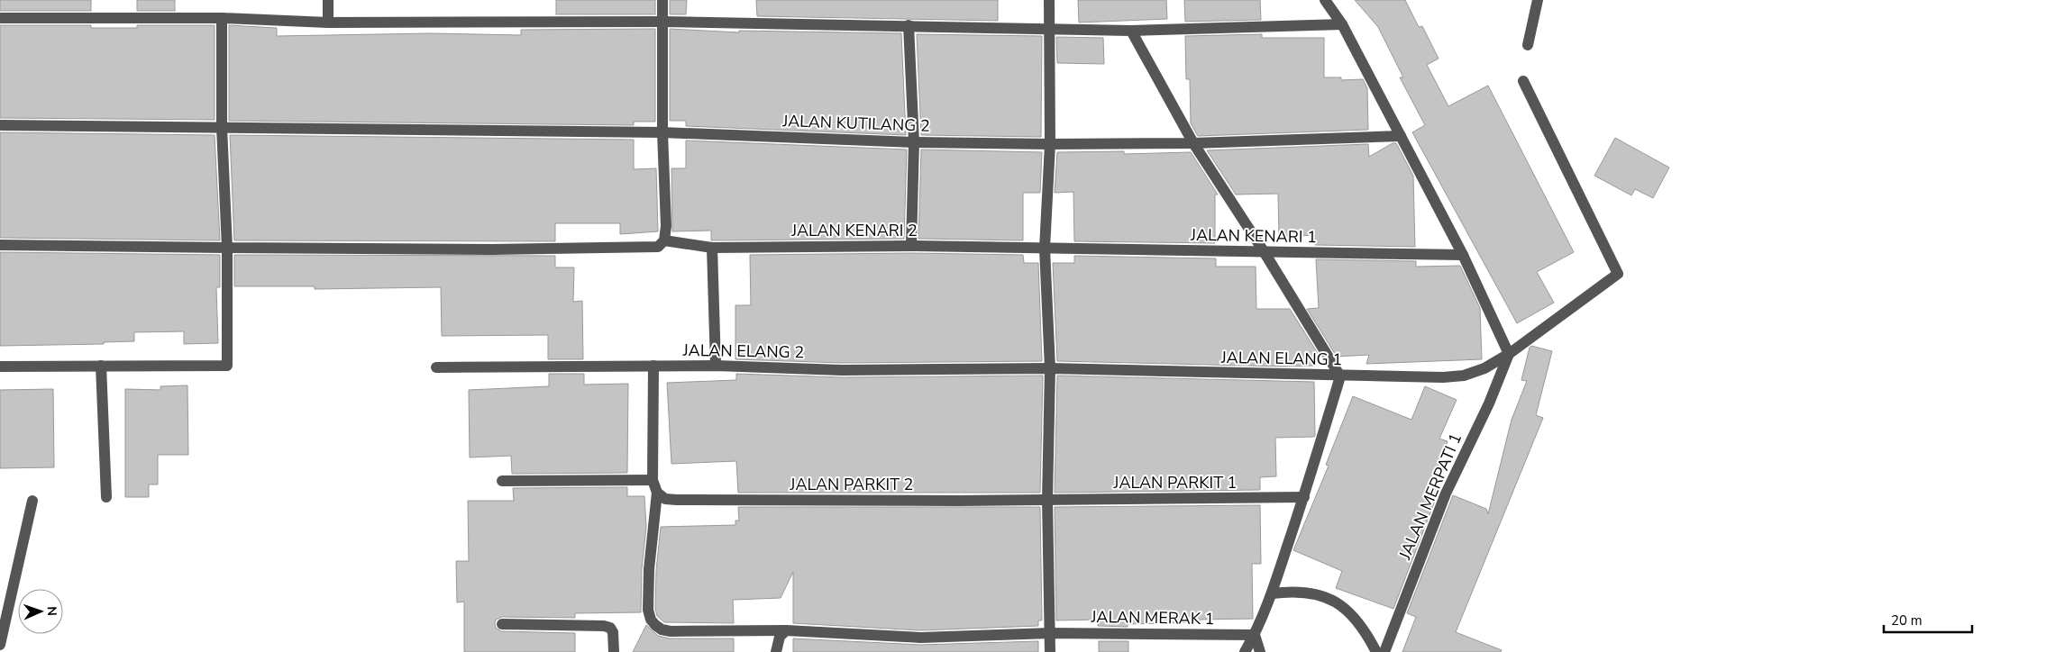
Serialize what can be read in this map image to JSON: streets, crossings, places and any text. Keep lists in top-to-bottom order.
{
  "streets": {
    "street": [
      "JALAN KUTILANG 2",
      "JALAN KENARI 2",
      "JALAN KENARI 1",
      "JALAN ELANG 2",
      "JALAN ELANG 1",
      "JALAN PARKIT 1",
      "JALAN PARKIT 2",
      "JALAN MERPATI 1",
      "JALAN MERAK 1"
    ]
  },
  "crossings": [
    ["JALAN KENARI 2", "JALAN KENARI 1"],
    ["JALAN ELANG 2", "JALAN ELANG 1"],
    ["JALAN ELANG 1", "JALAN MERPATI 1"],
    ["JALAN PARKIT 1", "JALAN PARKIT 2"],
    ["JALAN PARKIT 2", "JALAN MERAK 1"]
  ],
  "scale_bar": "20 m",
  "north": "right"
}
